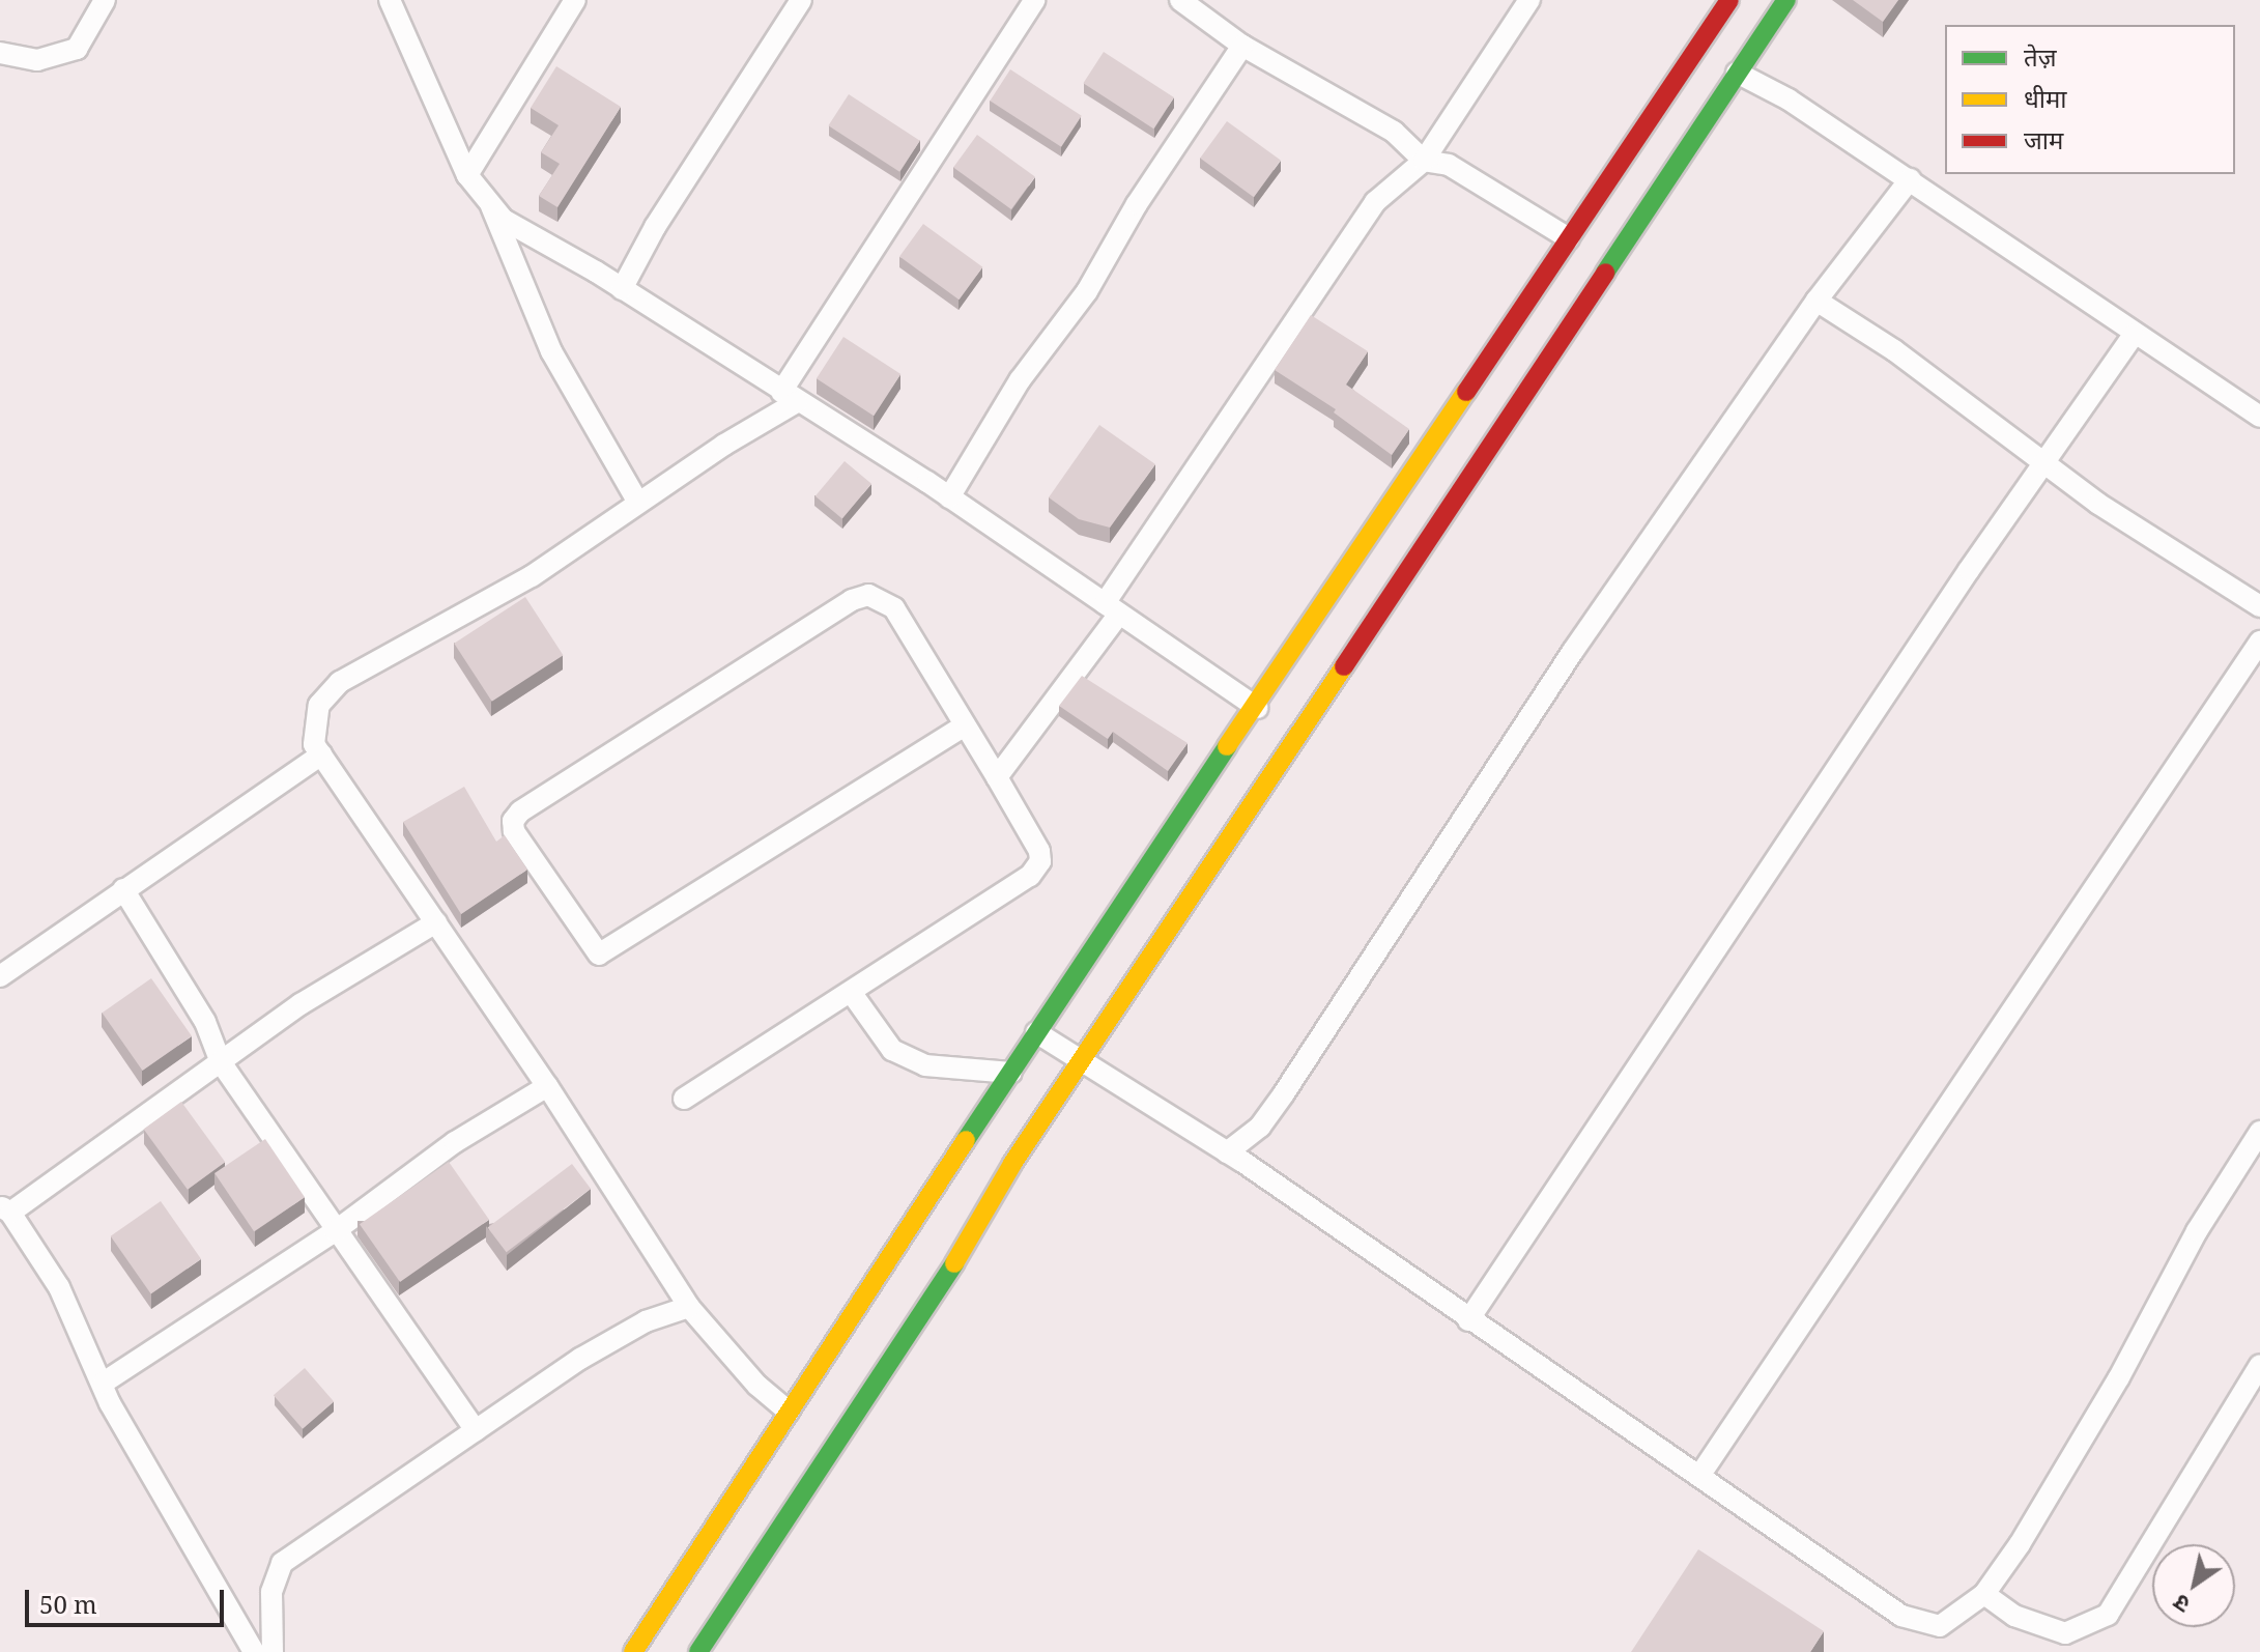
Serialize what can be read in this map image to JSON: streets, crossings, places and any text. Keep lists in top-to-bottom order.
{
  "legend": ["तेज़", "धीमा", "जाम"],
  "scale_bar": "50 m",
  "north": "bottom left"
}
